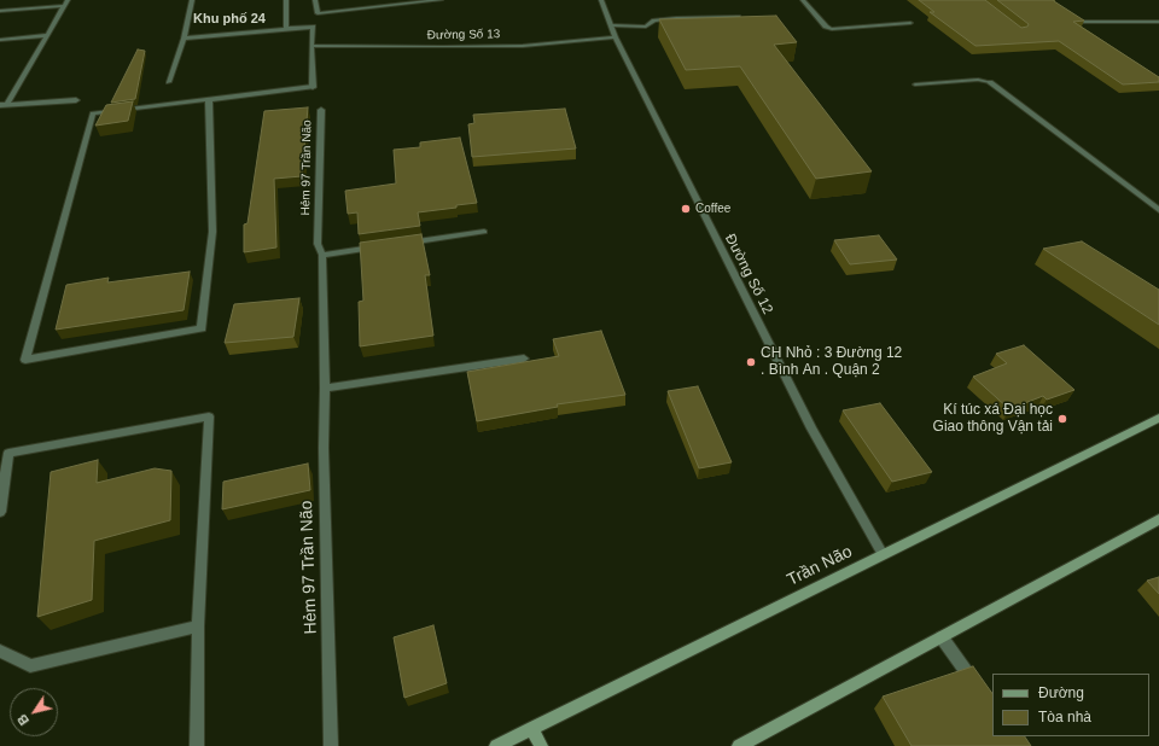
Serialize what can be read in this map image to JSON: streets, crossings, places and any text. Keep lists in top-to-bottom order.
{
  "streets": {
    "main road": ["Trần Não"],
    "street": ["Đường Số 13", "Hẻm 97 Trần Não", "Đường Số 12"]
  },
  "crossings": [
    ["Đường Số 13", "Đường Số 12"],
    ["Đường Số 12", "Trần Não"]
  ],
  "districts": ["Khu phố 24"],
  "places": ["Coffee", "CH Nhỏ : 3 Đường 12 . Bình An . Quận 2", "Kí túc xá Đại học Giao thông Vận tải"],
  "legend": ["Đường", "Tòa nhà"],
  "north": "bottom left"
}
